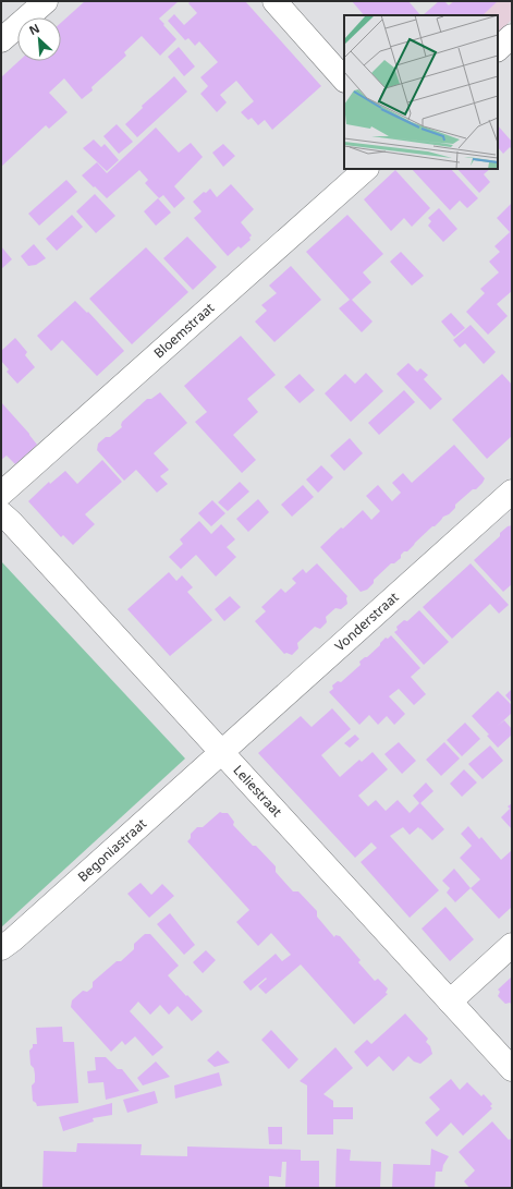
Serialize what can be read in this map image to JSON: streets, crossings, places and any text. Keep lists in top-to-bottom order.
{
  "streets": {
    "street": [
      "Bloemstraat",
      "Vonderstraat",
      "Leliestraat",
      "Begoniastraat"
    ]
  },
  "crossings": [
    ["Vonderstraat", "Leliestraat"],
    ["Vonderstraat", "Begoniastraat"],
    ["Leliestraat", "Begoniastraat"]
  ],
  "north": "top left"
}
